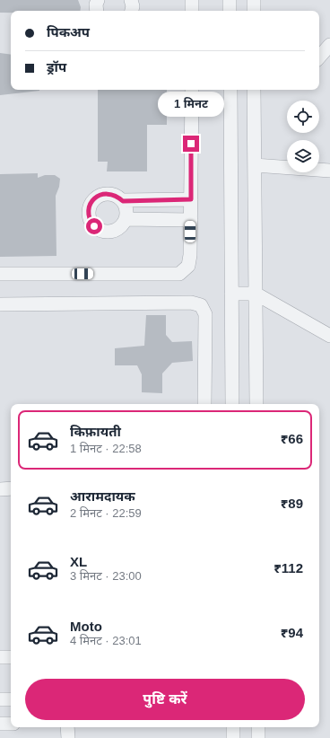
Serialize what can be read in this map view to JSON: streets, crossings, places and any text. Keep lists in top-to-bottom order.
{
  "page": {
    "banner": ["पिकअप", "ड्रॉप"],
    "bubble": "1 मिनट",
    "list": [
      {
        "name": "किफ़ायती",
        "note": "1 मिनट · 22:58",
        "value": "₹66"
      },
      {
        "name": "आरामदायक",
        "note": "2 मिनट · 22:59",
        "value": "₹89"
      },
      {
        "name": "XL",
        "note": "3 मिनट · 23:00",
        "value": "₹112"
      },
      {
        "name": "Moto",
        "note": "4 मिनट · 23:01",
        "value": "₹94"
      }
    ],
    "buttons": "पुष्टि करें"
  }
}
